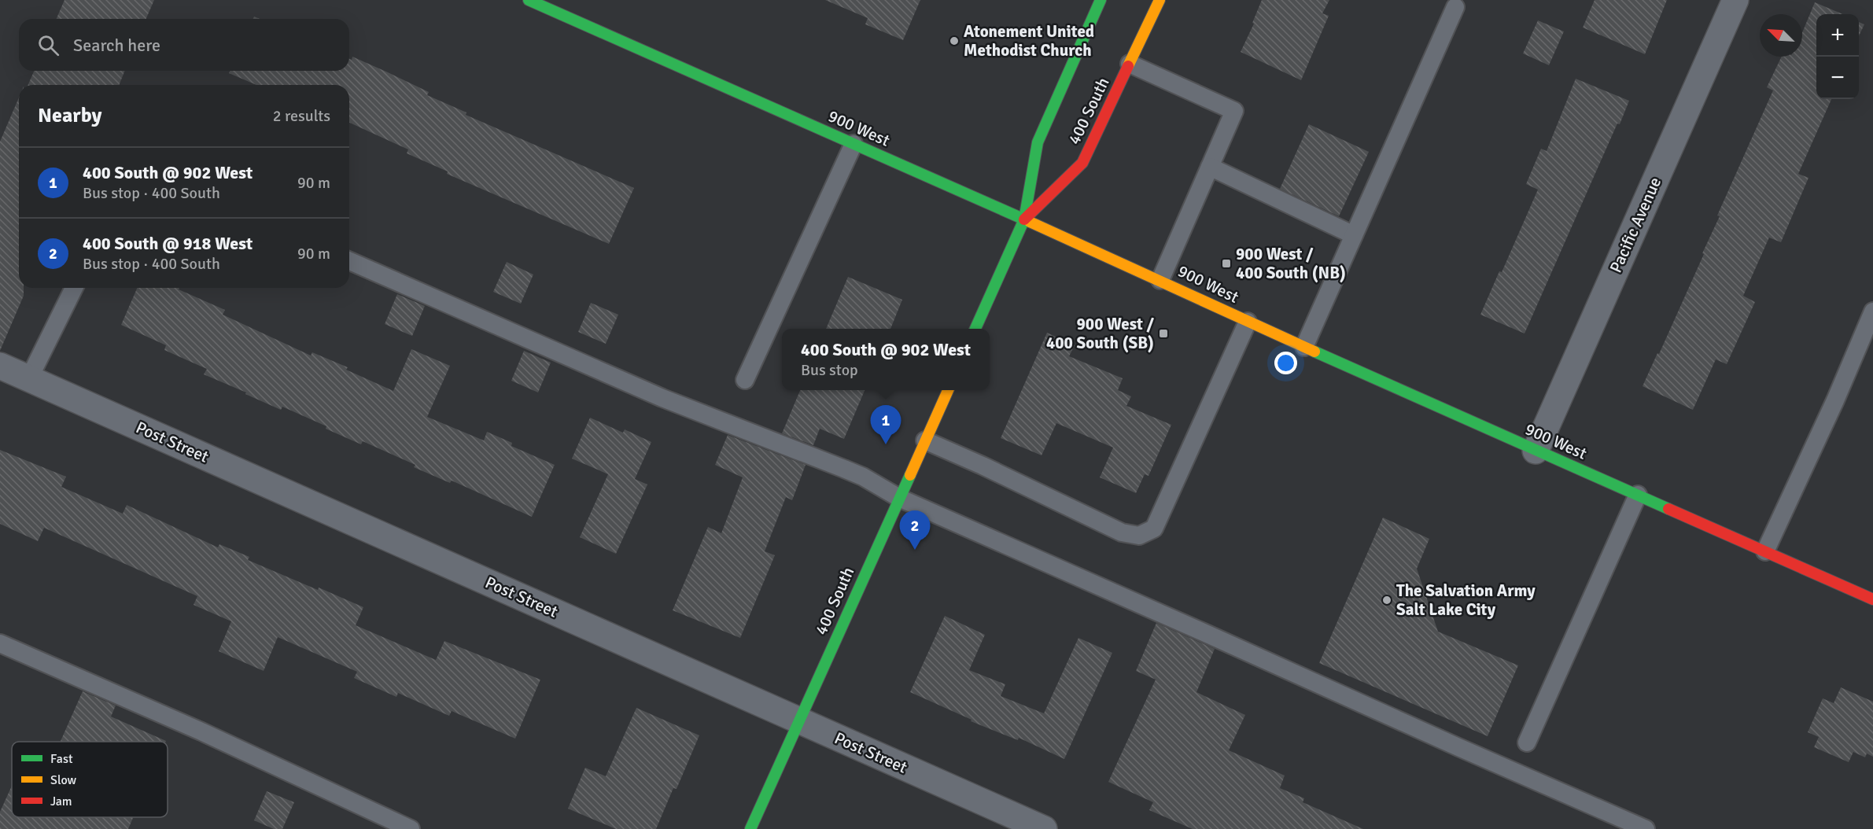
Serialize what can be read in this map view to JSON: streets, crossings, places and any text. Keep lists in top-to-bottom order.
{
  "streets": {
    "main road": ["400 South", "900 West"],
    "street": ["Pacific Avenue", "Post Street"]
  },
  "crossings": [
    ["400 South", "900 West"],
    ["400 South", "Post Street"],
    ["900 West", "Pacific Avenue"]
  ],
  "places": {
    "other": ["Atonement United Methodist Church", "The Salvation Army Salt Lake City"],
    "transit": ["900 West / 400 South (NB)", "900 West / 400 South (SB)"]
  },
  "legend": ["Fast", "Slow", "Jam"],
  "north": "top left",
  "page": {
    "map_buttons": ["+", "−"],
    "search": "Search here",
    "heading": ["Nearby", "2 results"],
    "list": [
      {
        "mark": "1",
        "name": "400 South @ 902 West",
        "note": "Bus stop · 400 South",
        "value": "90 m"
      },
      {
        "mark": "2",
        "name": "400 South @ 918 West",
        "note": "Bus stop · 400 South",
        "value": "90 m"
      }
    ],
    "popup": ["400 South @ 902 West", "Bus stop"],
    "pins": ["1", "2"]
  }
}
